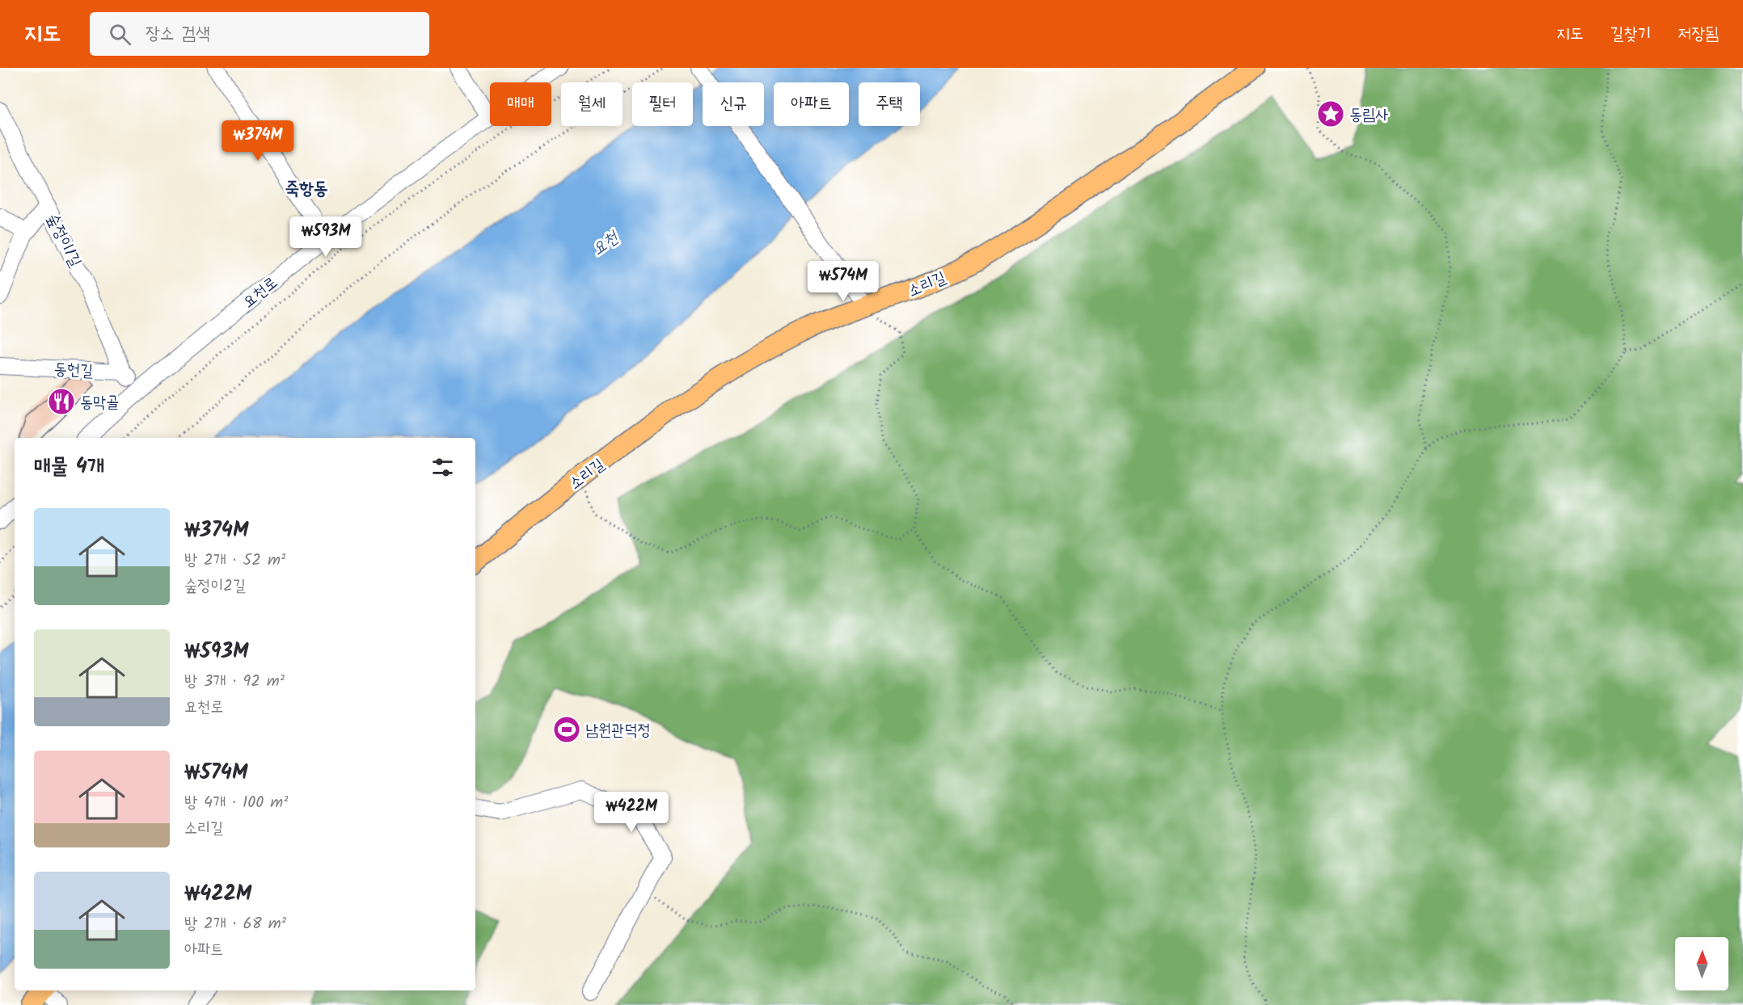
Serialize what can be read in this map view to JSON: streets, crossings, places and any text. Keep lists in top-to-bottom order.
{
  "streets": {
    "main road": ["소리길"],
    "street": ["숲정이1길", "요천로", "동헌길"]
  },
  "crossings": [
    ["숲정이1길", "동헌길"]
  ],
  "districts": ["죽항동"],
  "water": ["요천"],
  "places": {
    "place": ["동림사"],
    "restaurant": ["동막골"],
    "sports": ["남원관덕정"]
  },
  "north": "top",
  "page": {
    "header": "지도",
    "search": "장소 검색",
    "nav": ["지도", "길찾기", "저장됨"],
    "chip": [
      "매매",
      "월세",
      "필터",
      "신규",
      "아파트",
      "주택"
    ],
    "price": [
      "₩374M",
      "₩593M",
      "₩574M",
      "₩422M"
    ],
    "heading": "매물 4개",
    "list": [
      {
        "name": "₩374M",
        "note": "방 2개 · 52 m² · 숲정이2길"
      },
      {
        "name": "₩593M",
        "note": "방 3개 · 92 m² · 요천로"
      },
      {
        "name": "₩574M",
        "note": "방 4개 · 100 m² · 소리길"
      },
      {
        "name": "₩422M",
        "note": "방 2개 · 68 m² · 아파트"
      }
    ]
  }
}
